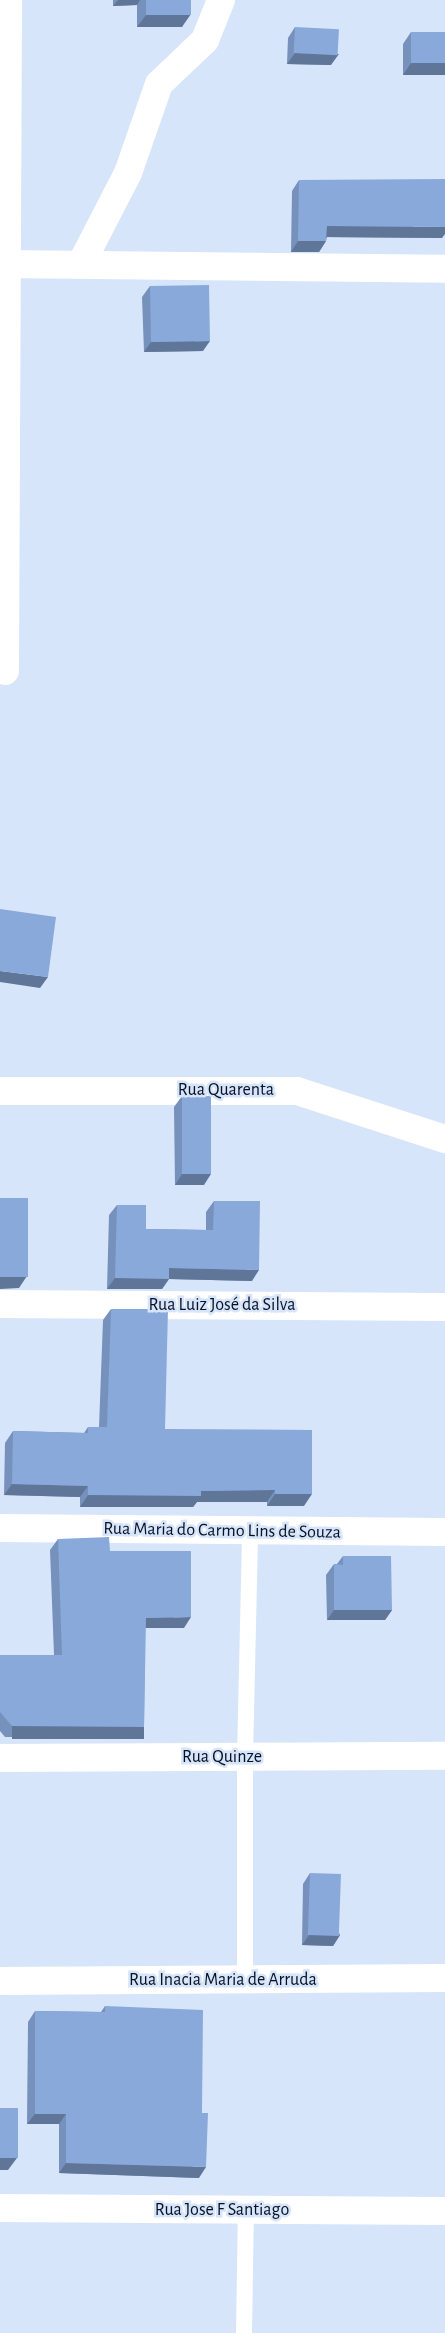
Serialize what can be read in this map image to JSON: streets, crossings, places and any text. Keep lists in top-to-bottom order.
{
  "streets": {
    "street": [
      "Rua Quarenta",
      "Rua Luiz José da Silva",
      "Rua Maria do Carmo Lins de Souza",
      "Rua Quinze",
      "Rua Inacia Maria de Arruda",
      "Rua Jose F Santiago"
    ]
  }
}
